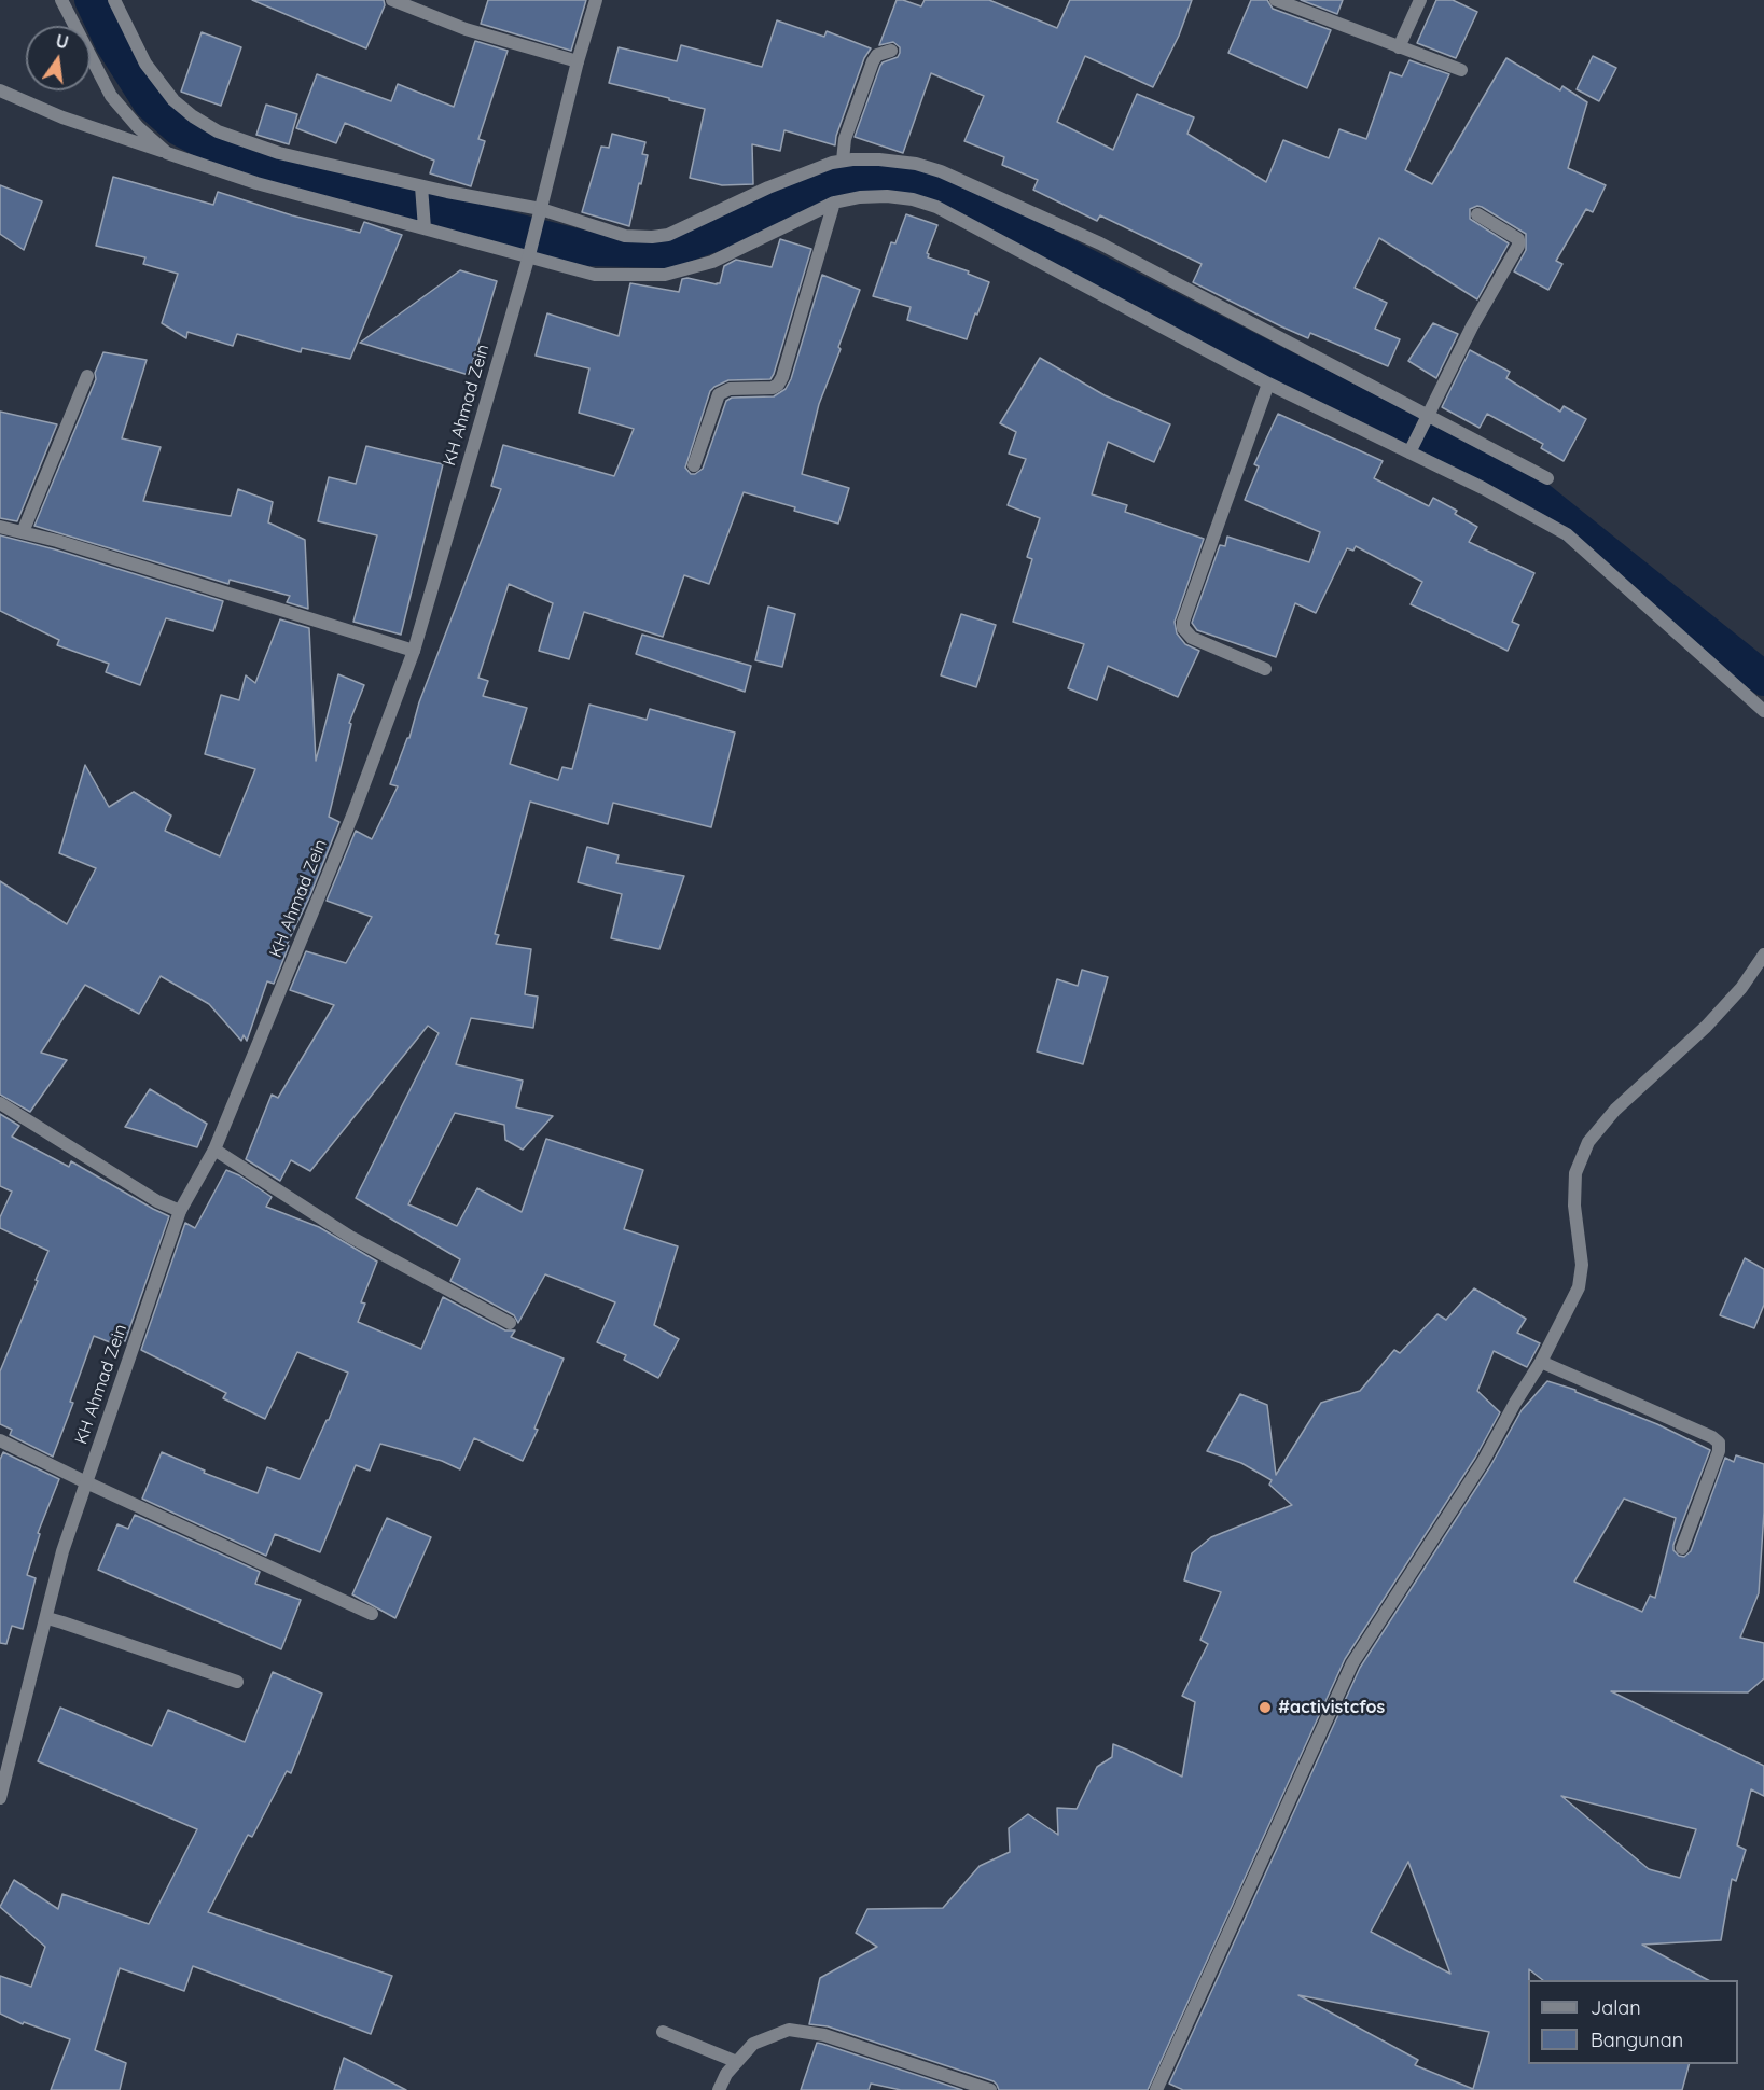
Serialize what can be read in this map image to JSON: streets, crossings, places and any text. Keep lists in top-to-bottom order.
{
  "streets": {
    "street": ["KH Ahmad Zein"]
  },
  "places": ["#activistcfos"],
  "legend": ["Jalan", "Bangunan"],
  "north": "top"
}
